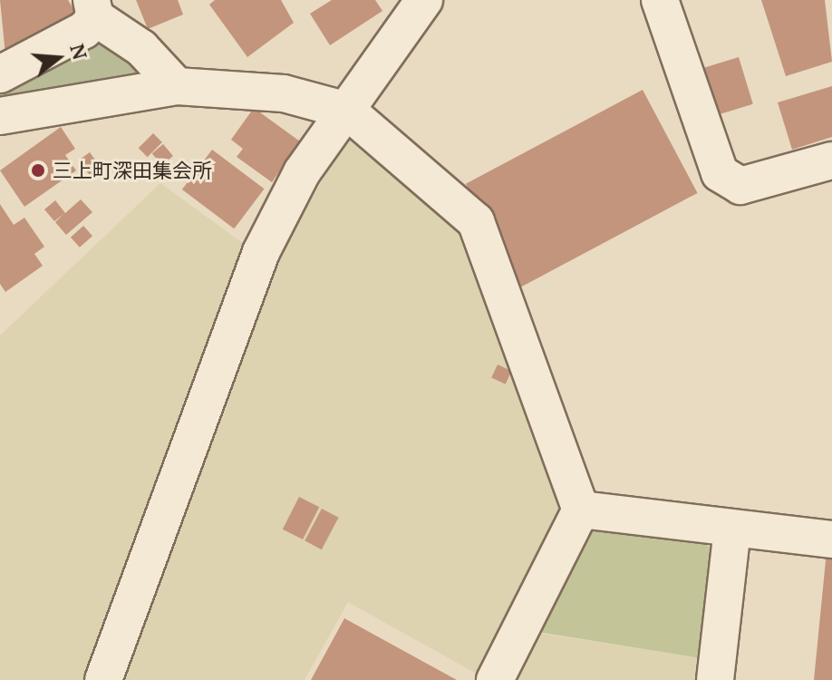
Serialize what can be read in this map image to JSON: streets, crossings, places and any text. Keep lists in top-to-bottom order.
{
  "places": ["三上町深田集会所"],
  "north": "right"
}
